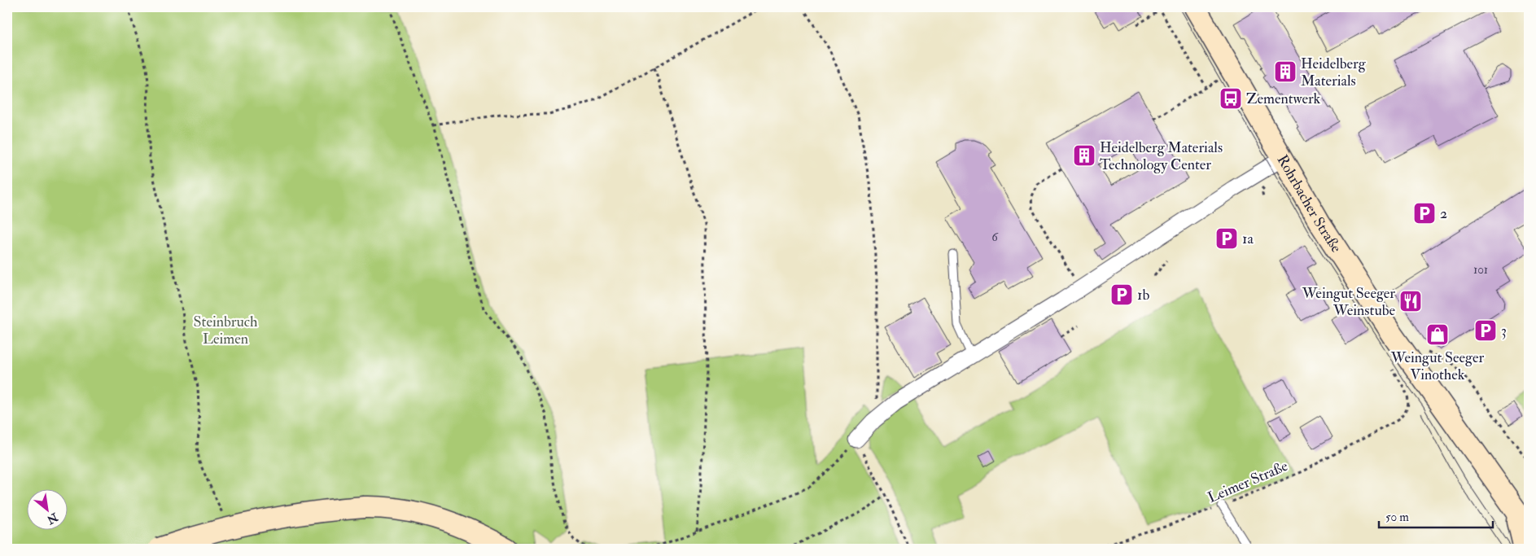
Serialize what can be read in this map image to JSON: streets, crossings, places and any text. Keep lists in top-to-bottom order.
{
  "streets": {
    "main road": ["Rohrbacher Straße"],
    "path": ["Leimer Straße"]
  },
  "parks": ["Steinbruch Leimen"],
  "places": {
    "building": ["Heidelberg Materials", "Heidelberg Materials Technology Center"],
    "bus stop": ["Zementwerk"],
    "parking": [
      "2",
      "1a",
      "1b",
      "3"
    ],
    "restaurant": ["Weingut Seeger Weinstube"],
    "shop": ["Weingut Seeger Vinothek"]
  },
  "house_numbers": ["6", "101"],
  "scale_bar": "50 m",
  "north": "bottom right"
}
